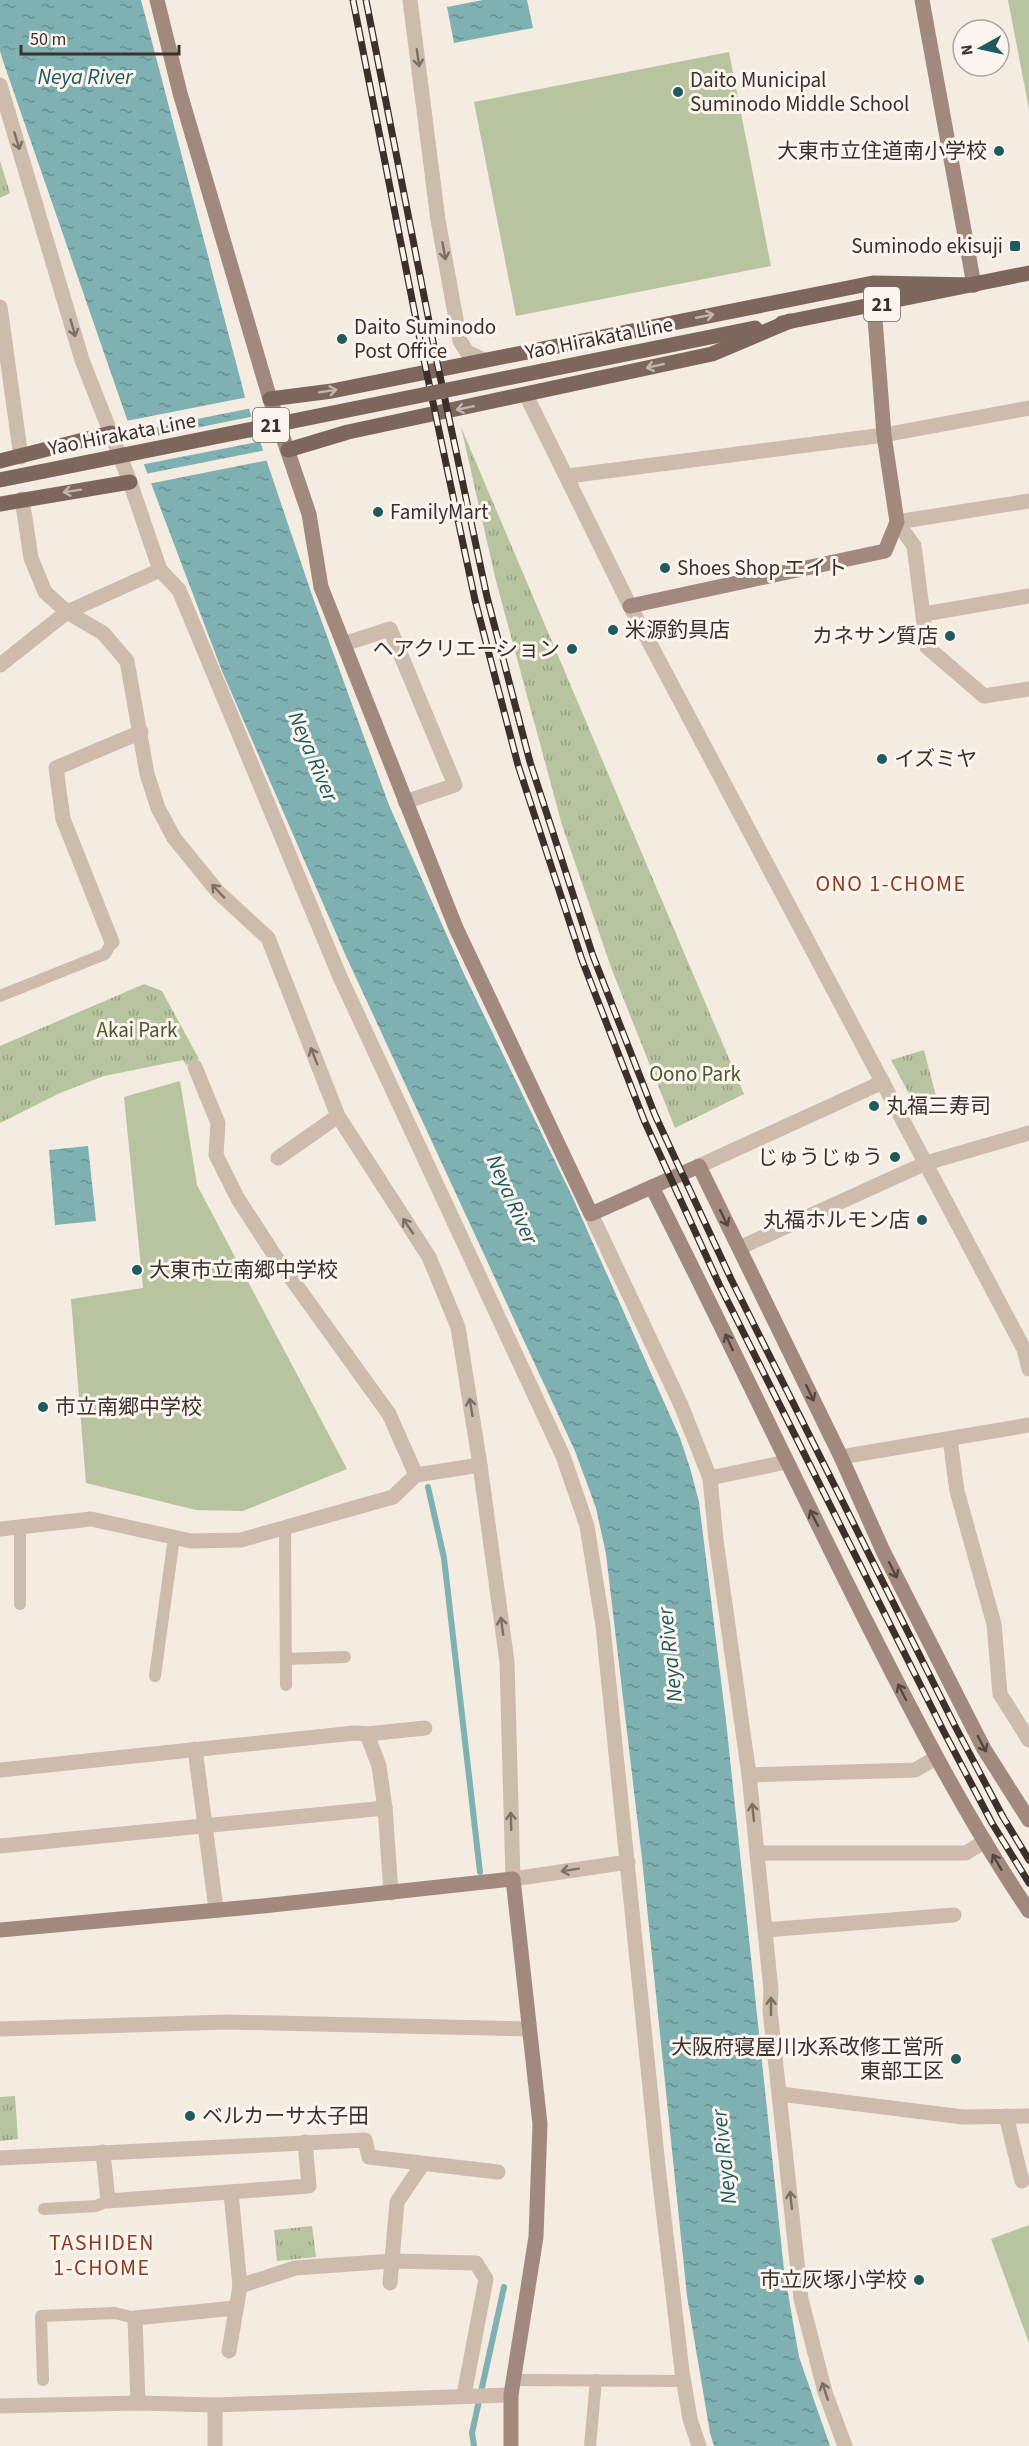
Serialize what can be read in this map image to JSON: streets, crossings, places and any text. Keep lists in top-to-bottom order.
{
  "streets": {
    "main road": ["21", "Yao Hirakata Line"]
  },
  "districts": ["ONO 1-CHOME", "TASHIDEN 1-CHOME"],
  "water": ["Neya River"],
  "parks": ["Akai Park", "Oono Park"],
  "places": {
    "other": [
      "Daito Municipal Suminodo Middle School",
      "大東市立住道南小学校",
      "Daito Suminodo Post Office",
      "FamilyMart",
      "Shoes Shop エイト",
      "米源釣具店",
      "カネサン質店",
      "ヘアクリエーション",
      "イズミヤ",
      "丸福三寿司",
      "じゅうじゅう",
      "丸福ホルモン店",
      "大東市立南郷中学校",
      "市立南郷中学校",
      "大阪府寝屋川水系改修工営所 東部工区",
      "ベルカーサ太子田",
      "市立灰塚小学校"
    ],
    "transit": ["Suminodo ekisuji"]
  },
  "scale_bar": "50 m",
  "north": "left"
}
